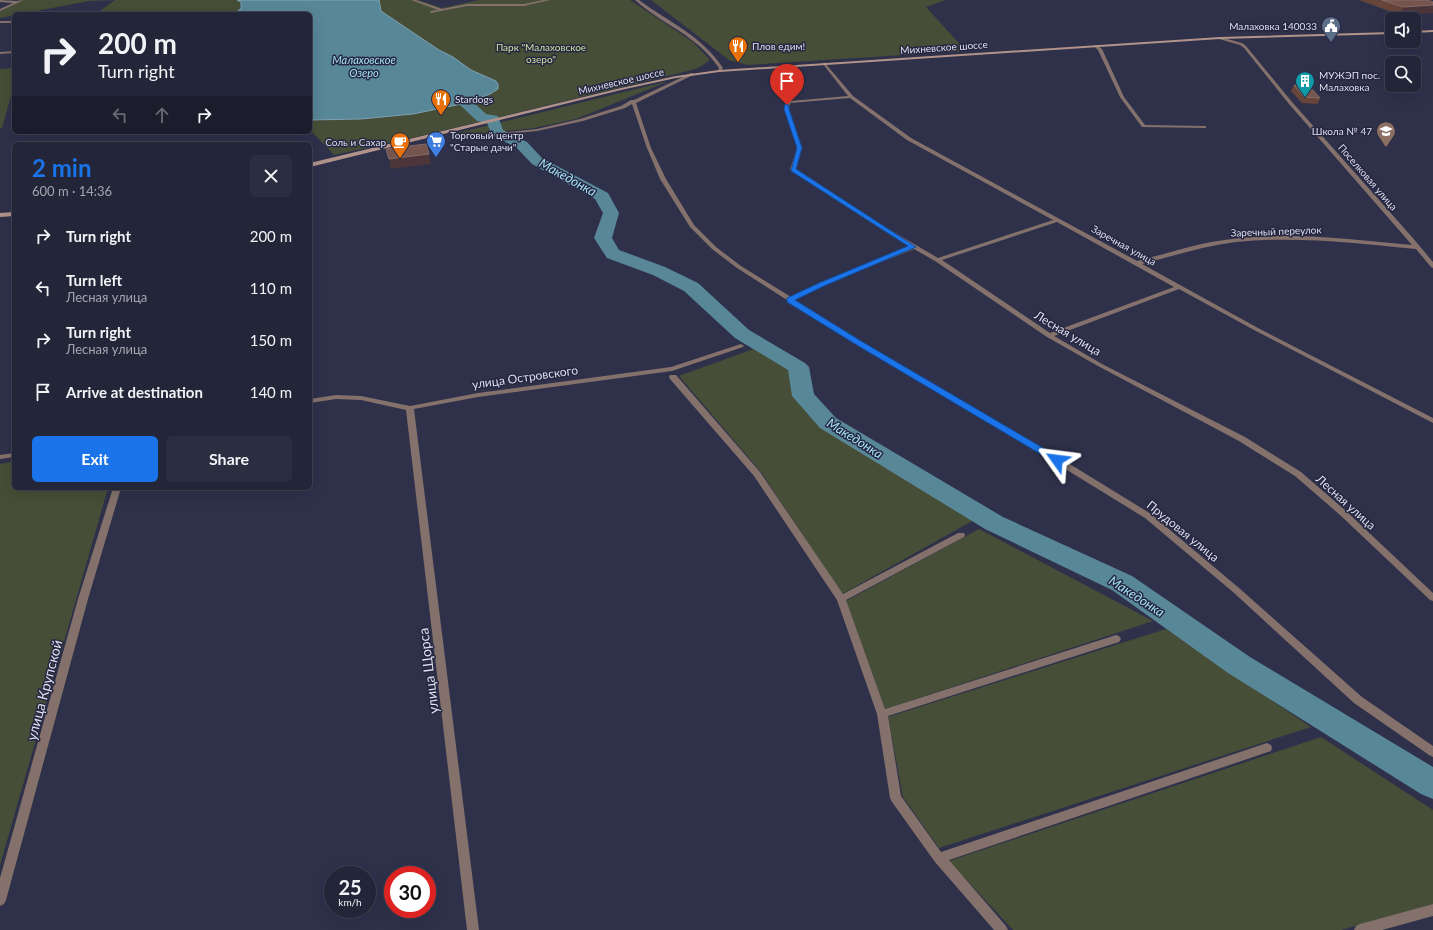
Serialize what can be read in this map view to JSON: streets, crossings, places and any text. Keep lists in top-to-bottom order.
{
  "streets": {
    "main road": ["Михневское шоссе"],
    "street": [
      "Поселковая улица",
      "Заречный переулок",
      "Заречная улица",
      "Лесная улица",
      "улица Островского",
      "Прудовая улица",
      "улица Щорса",
      "улица Крупской"
    ]
  },
  "crossings": [
    ["Михневское шоссе", "Поселковая улица"],
    ["Михневское шоссе", "Заречная улица"],
    ["Поселковая улица", "Заречный переулок"],
    ["Заречный переулок", "Заречная улица"],
    ["Заречная улица", "Лесная улица"],
    ["улица Островского", "улица Щорса"]
  ],
  "water": ["Малаховское Озеро", "Македонка"],
  "parks": ["Парк \"Малаховское озеро\""],
  "places": {
    "public building": ["Малаховка 140033"],
    "restaurant": ["Плов едим!", "Stardogs"],
    "building": ["МУЖЭП пос. Малаховка"],
    "school or university": ["Школа № 47"],
    "supermarket": ["Торговый центр \"Старые дачи\""],
    "cafe": ["Соль и Сахар"]
  },
  "page": {
    "turn": ["200 m", "Turn right"],
    "heading": ["2 min", "600 m · 14:36"],
    "list": [
      {
        "name": "Turn right",
        "value": "200 m"
      },
      {
        "name": "Turn left",
        "note": "Лесная улица",
        "value": "110 m"
      },
      {
        "name": "Turn right",
        "note": "Лесная улица",
        "value": "150 m"
      },
      {
        "name": "Arrive at destination",
        "value": "140 m"
      }
    ],
    "buttons": ["Exit", "Share"],
    "speed": "25 km/h",
    "limit": "30"
  }
}
